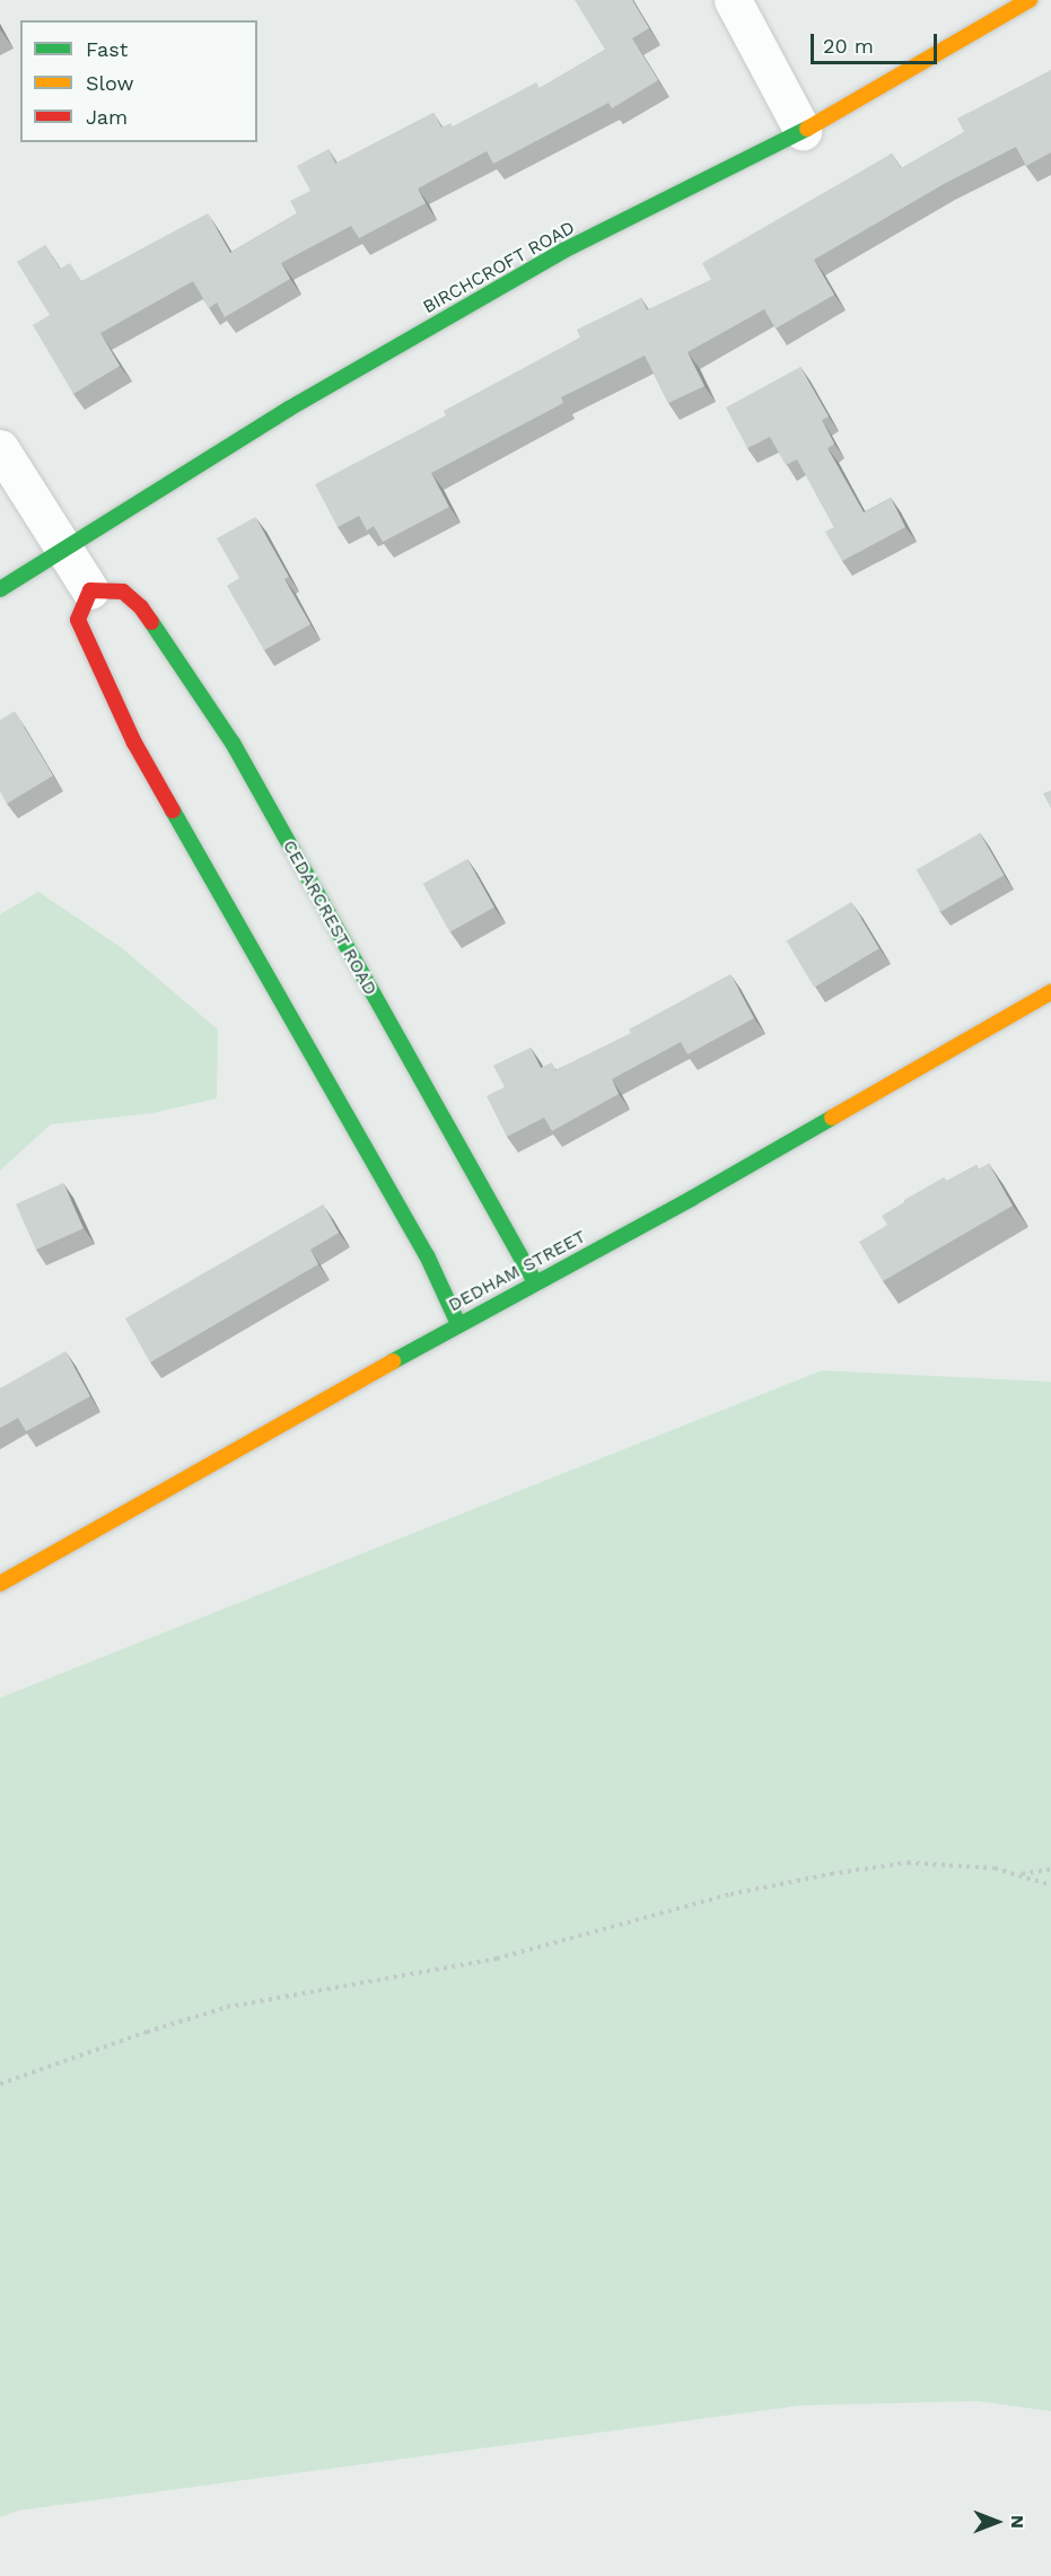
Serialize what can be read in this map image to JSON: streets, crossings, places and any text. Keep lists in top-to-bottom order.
{
  "streets": {
    "street": ["BIRCHCROFT ROAD", "CEDARCREST ROAD", "DEDHAM STREET"]
  },
  "crossings": [
    ["CEDARCREST ROAD", "DEDHAM STREET"]
  ],
  "legend": ["Fast", "Slow", "Jam"],
  "scale_bar": "20 m",
  "north": "right"
}
